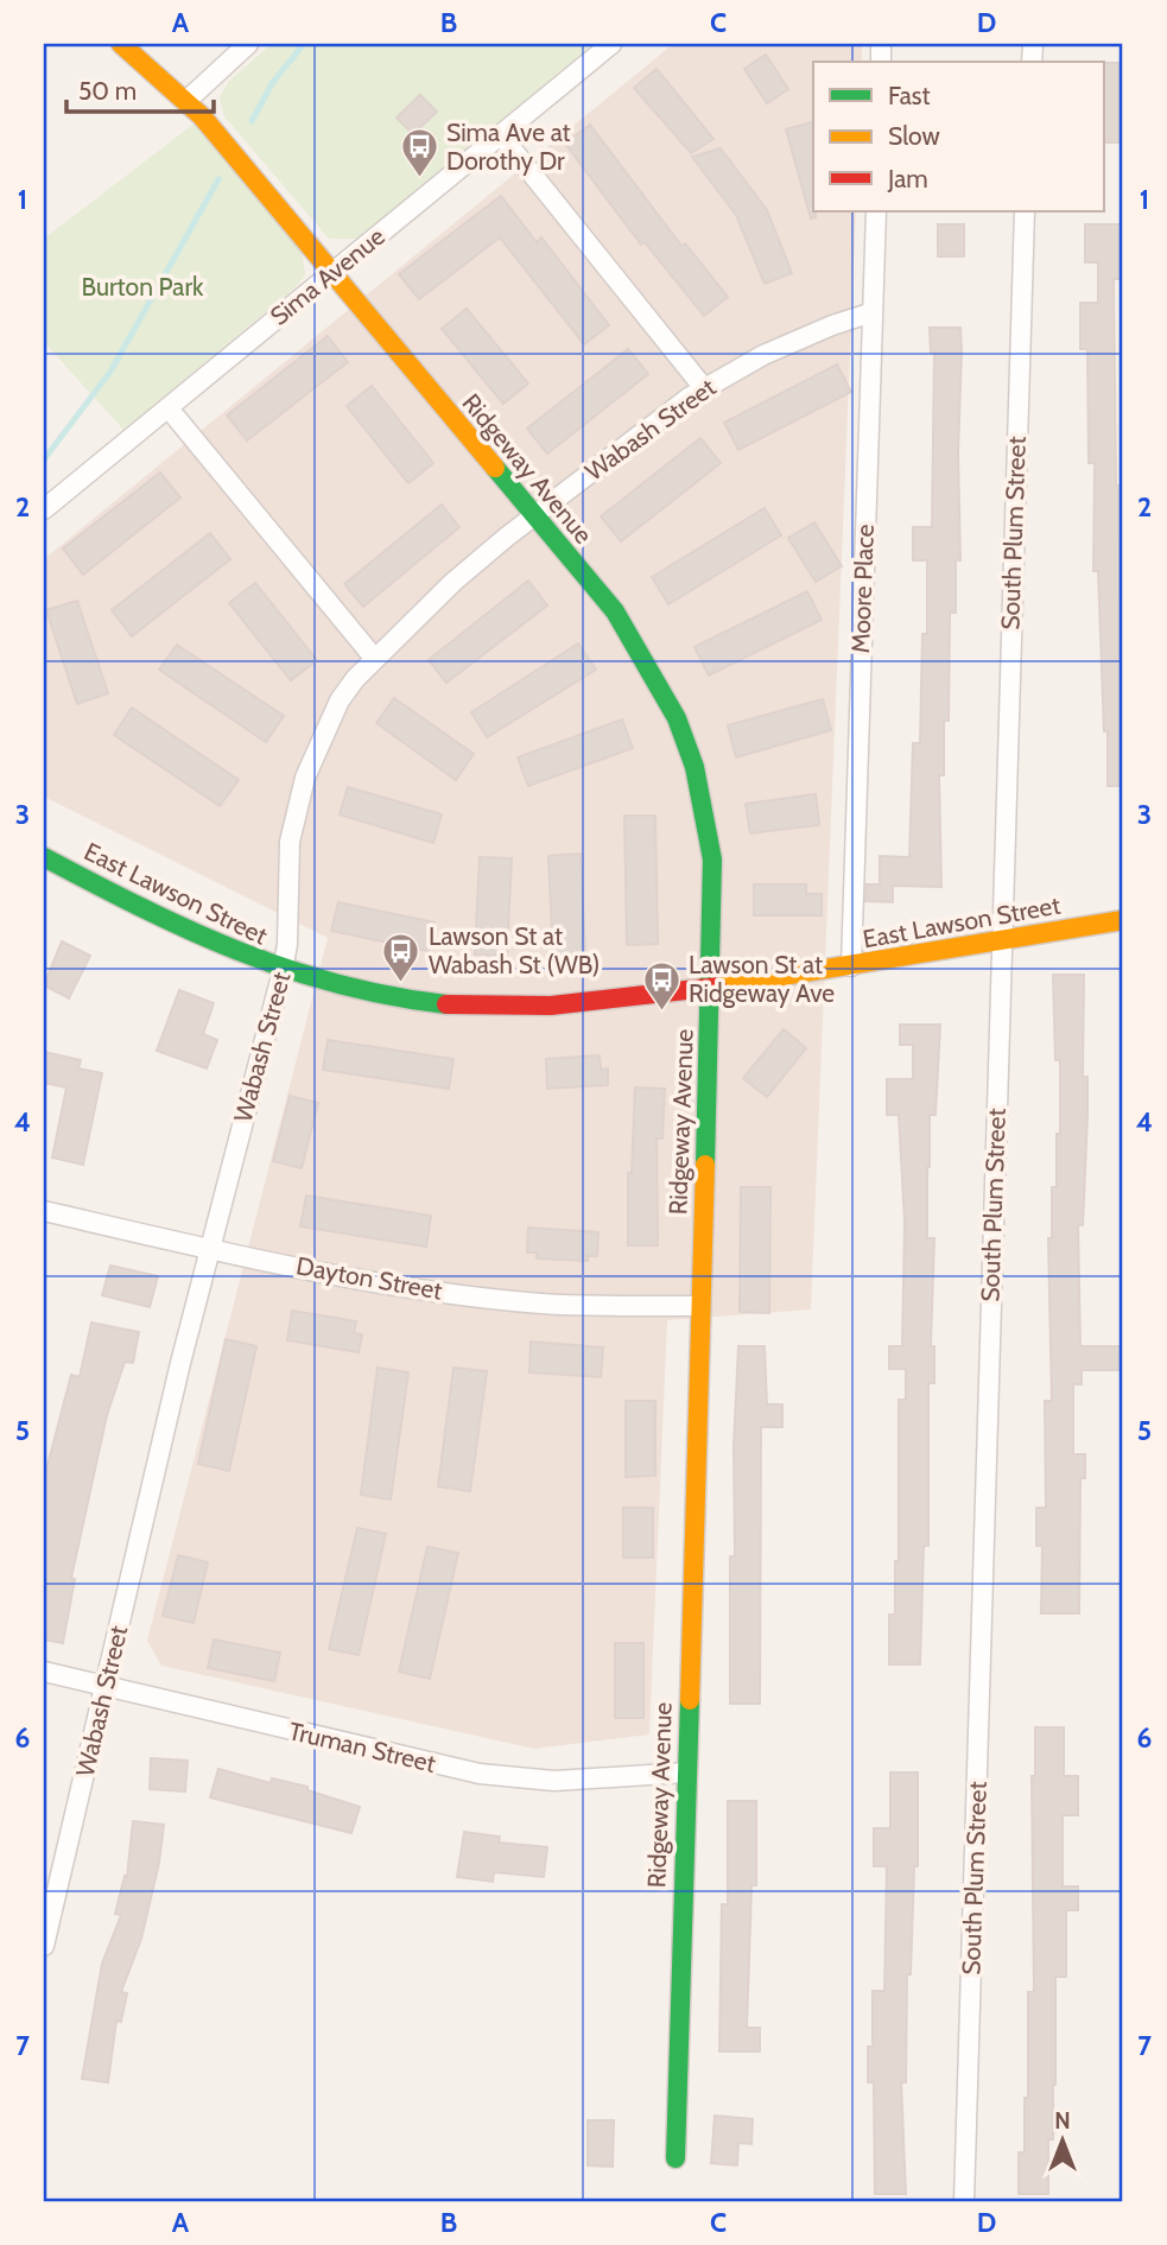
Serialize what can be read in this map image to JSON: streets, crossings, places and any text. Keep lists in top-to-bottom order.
{
  "streets": {
    "street": [
      "Sima Avenue",
      "Wabash Street",
      "Ridgeway Avenue",
      "South Plum Street",
      "Moore Place",
      "East Lawson Street",
      "Dayton Street",
      "Truman Street"
    ]
  },
  "crossings": [
    ["Sima Avenue", "Ridgeway Avenue"],
    ["Wabash Street", "Ridgeway Avenue"],
    ["Wabash Street", "Moore Place"],
    ["Wabash Street", "East Lawson Street"],
    ["Wabash Street", "Dayton Street"],
    ["Wabash Street", "Truman Street"],
    ["Ridgeway Avenue", "East Lawson Street"],
    ["Ridgeway Avenue", "Dayton Street"],
    ["Ridgeway Avenue", "Truman Street"],
    ["South Plum Street", "East Lawson Street"],
    ["Moore Place", "East Lawson Street"]
  ],
  "parks": ["Burton Park"],
  "places": {
    "bus stop": ["Sima Ave at Dorothy Dr", "Lawson St at Wabash St (WB)", "Lawson St at Ridgeway Ave"]
  },
  "legend": ["Fast", "Slow", "Jam"],
  "scale_bar": "50 m",
  "north": "top",
  "grid": {
    "columns": [
      "A",
      "B",
      "C",
      "D"
    ],
    "rows": [
      "1",
      "2",
      "3",
      "4",
      "5",
      "6",
      "7"
    ]
  }
}
